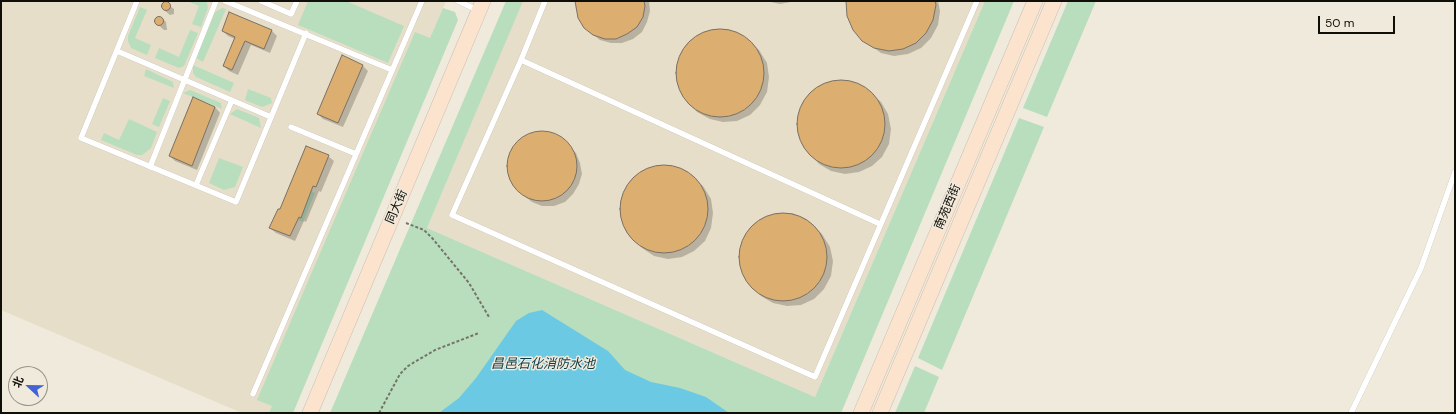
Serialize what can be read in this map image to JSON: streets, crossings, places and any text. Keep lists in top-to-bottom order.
{
  "streets": {
    "main road": ["同大街", "南苑西街"]
  },
  "water": ["昌邑石化消防水池"],
  "scale_bar": "50 m",
  "north": "left"
}
